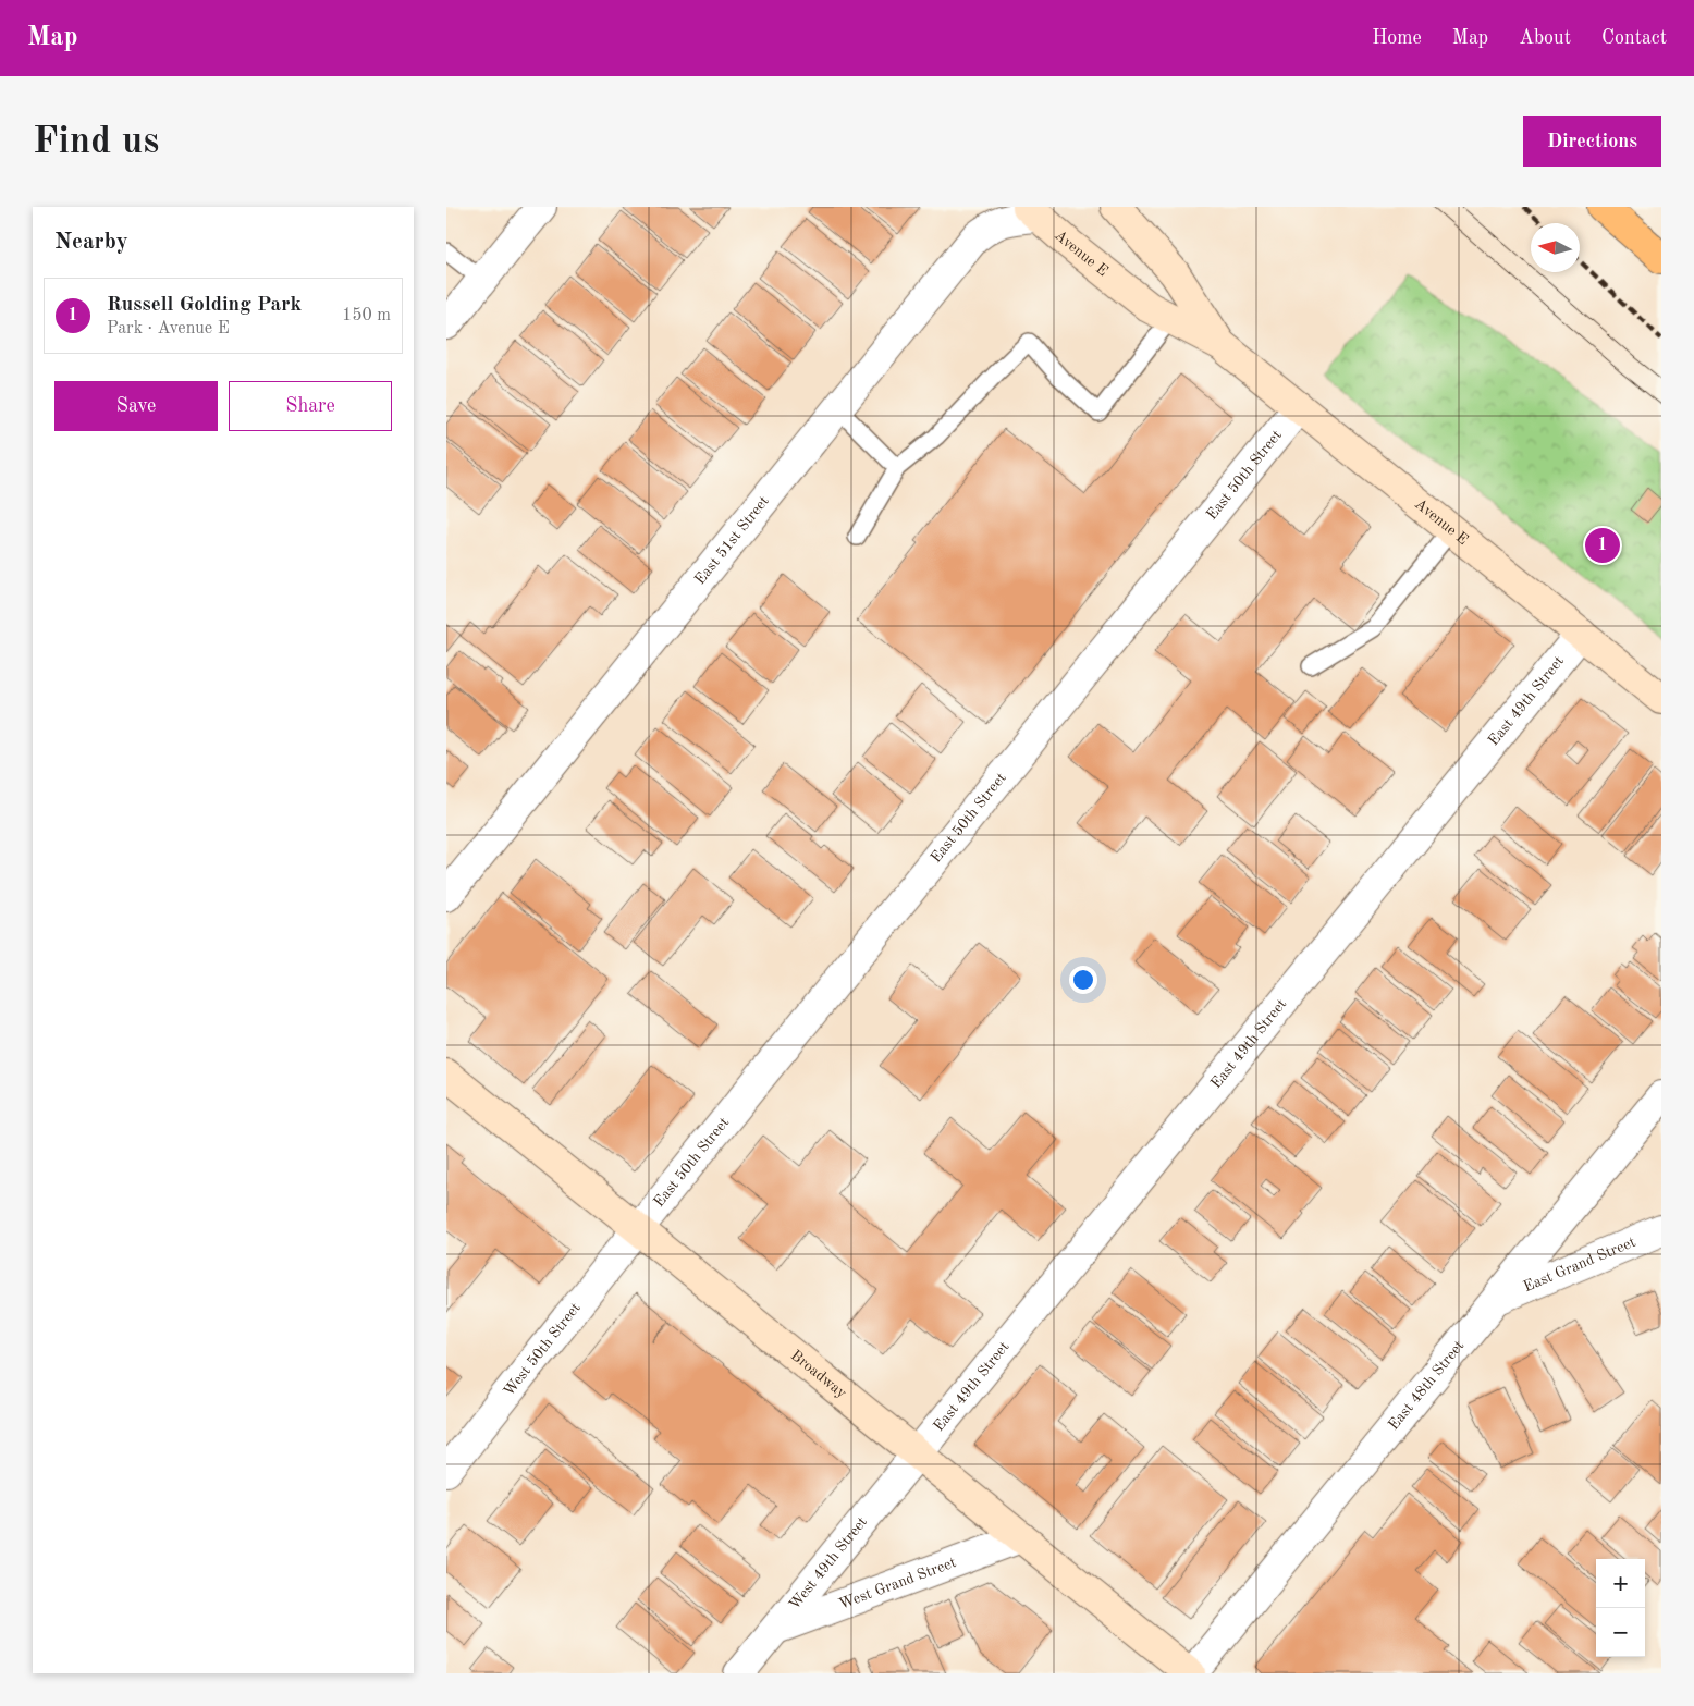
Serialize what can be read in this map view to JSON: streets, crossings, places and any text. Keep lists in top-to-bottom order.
{
  "streets": {
    "main road": ["Avenue E", "Broadway"],
    "street": [
      "East 50th Street",
      "East 51st Street",
      "East 49th Street",
      "East Grand Street",
      "West 50th Street",
      "East 48th Street",
      "West 49th Street",
      "West Grand Street"
    ]
  },
  "crossings": [
    ["Avenue E", "East 50th Street"],
    ["Avenue E", "East 51st Street"],
    ["Avenue E", "East 49th Street"],
    ["East 50th Street", "West 50th Street"],
    ["East 50th Street", "Broadway"],
    ["East 49th Street", "Broadway"],
    ["East 49th Street", "West 49th Street"],
    ["East Grand Street", "East 48th Street"],
    ["West 50th Street", "Broadway"],
    ["Broadway", "East 48th Street"],
    ["Broadway", "West 49th Street"],
    ["Broadway", "West Grand Street"],
    ["West 49th Street", "West Grand Street"]
  ],
  "north": "left",
  "page": {
    "header": "Map",
    "nav": [
      "Home",
      "Map",
      "About",
      "Contact"
    ],
    "buttons": [
      "Directions",
      ["Save", "Share"]
    ],
    "title": "Find us",
    "heading": "Nearby",
    "list": [
      {
        "mark": "1",
        "name": "Russell Golding Park",
        "note": "Park · Avenue E",
        "value": "150 m"
      }
    ],
    "pins": "1",
    "map_buttons": ["+", "−"]
  }
}
